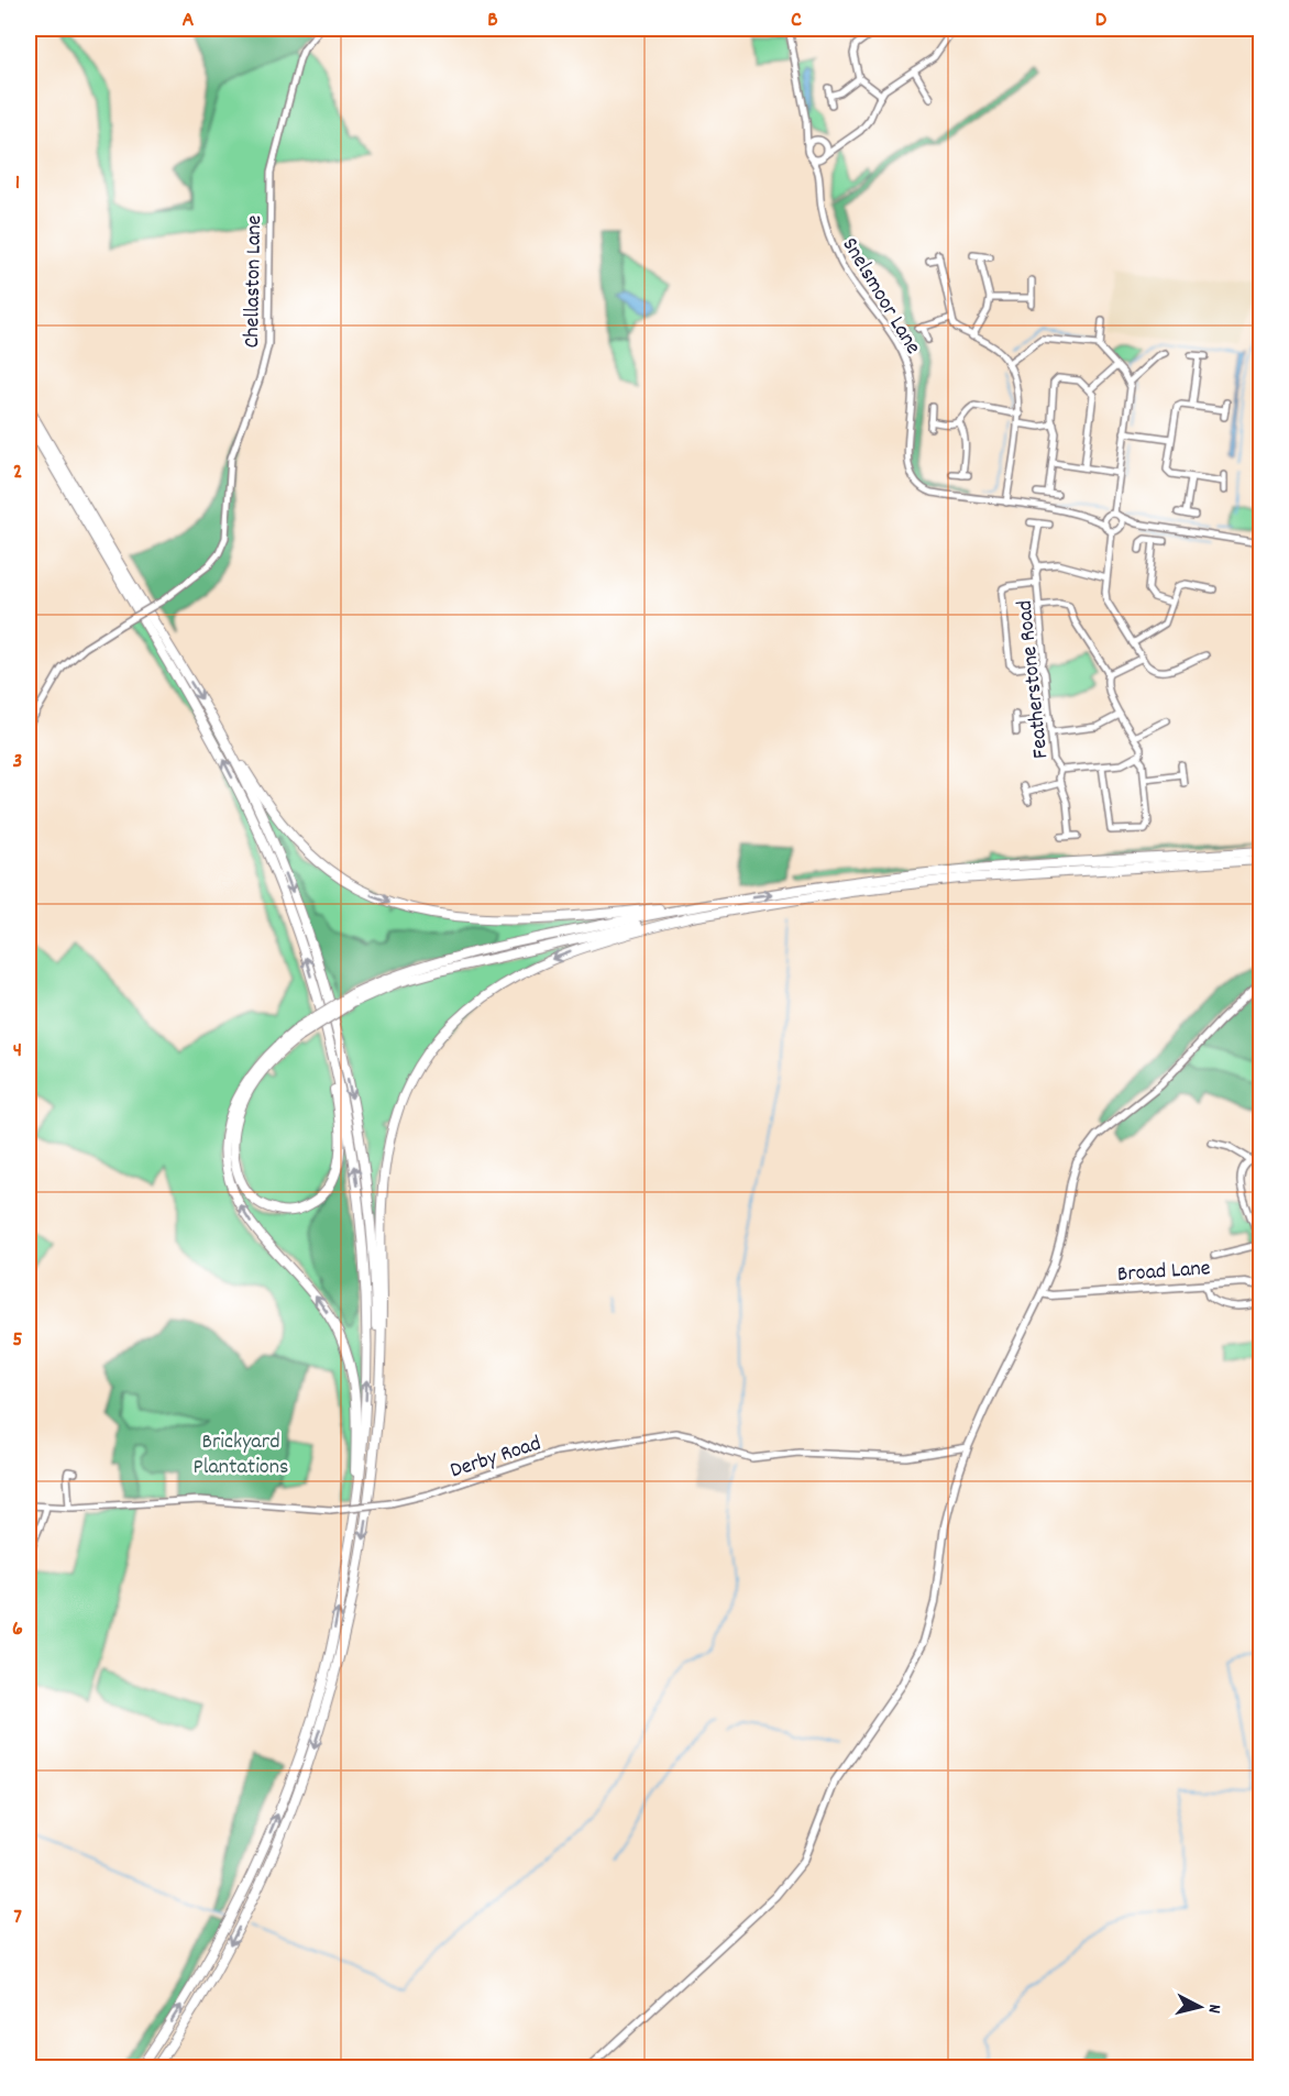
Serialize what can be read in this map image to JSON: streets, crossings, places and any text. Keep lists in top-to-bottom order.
{
  "streets": {
    "main road": ["Broad Lane"],
    "street": [
      "Chellaston Lane",
      "Snelsmoor Lane",
      "Featherstone Road",
      "Derby Road"
    ]
  },
  "parks": ["Brickyard Plantations"],
  "north": "right",
  "grid": {
    "columns": [
      "A",
      "B",
      "C",
      "D"
    ],
    "rows": [
      "1",
      "2",
      "3",
      "4",
      "5",
      "6",
      "7"
    ]
  }
}
